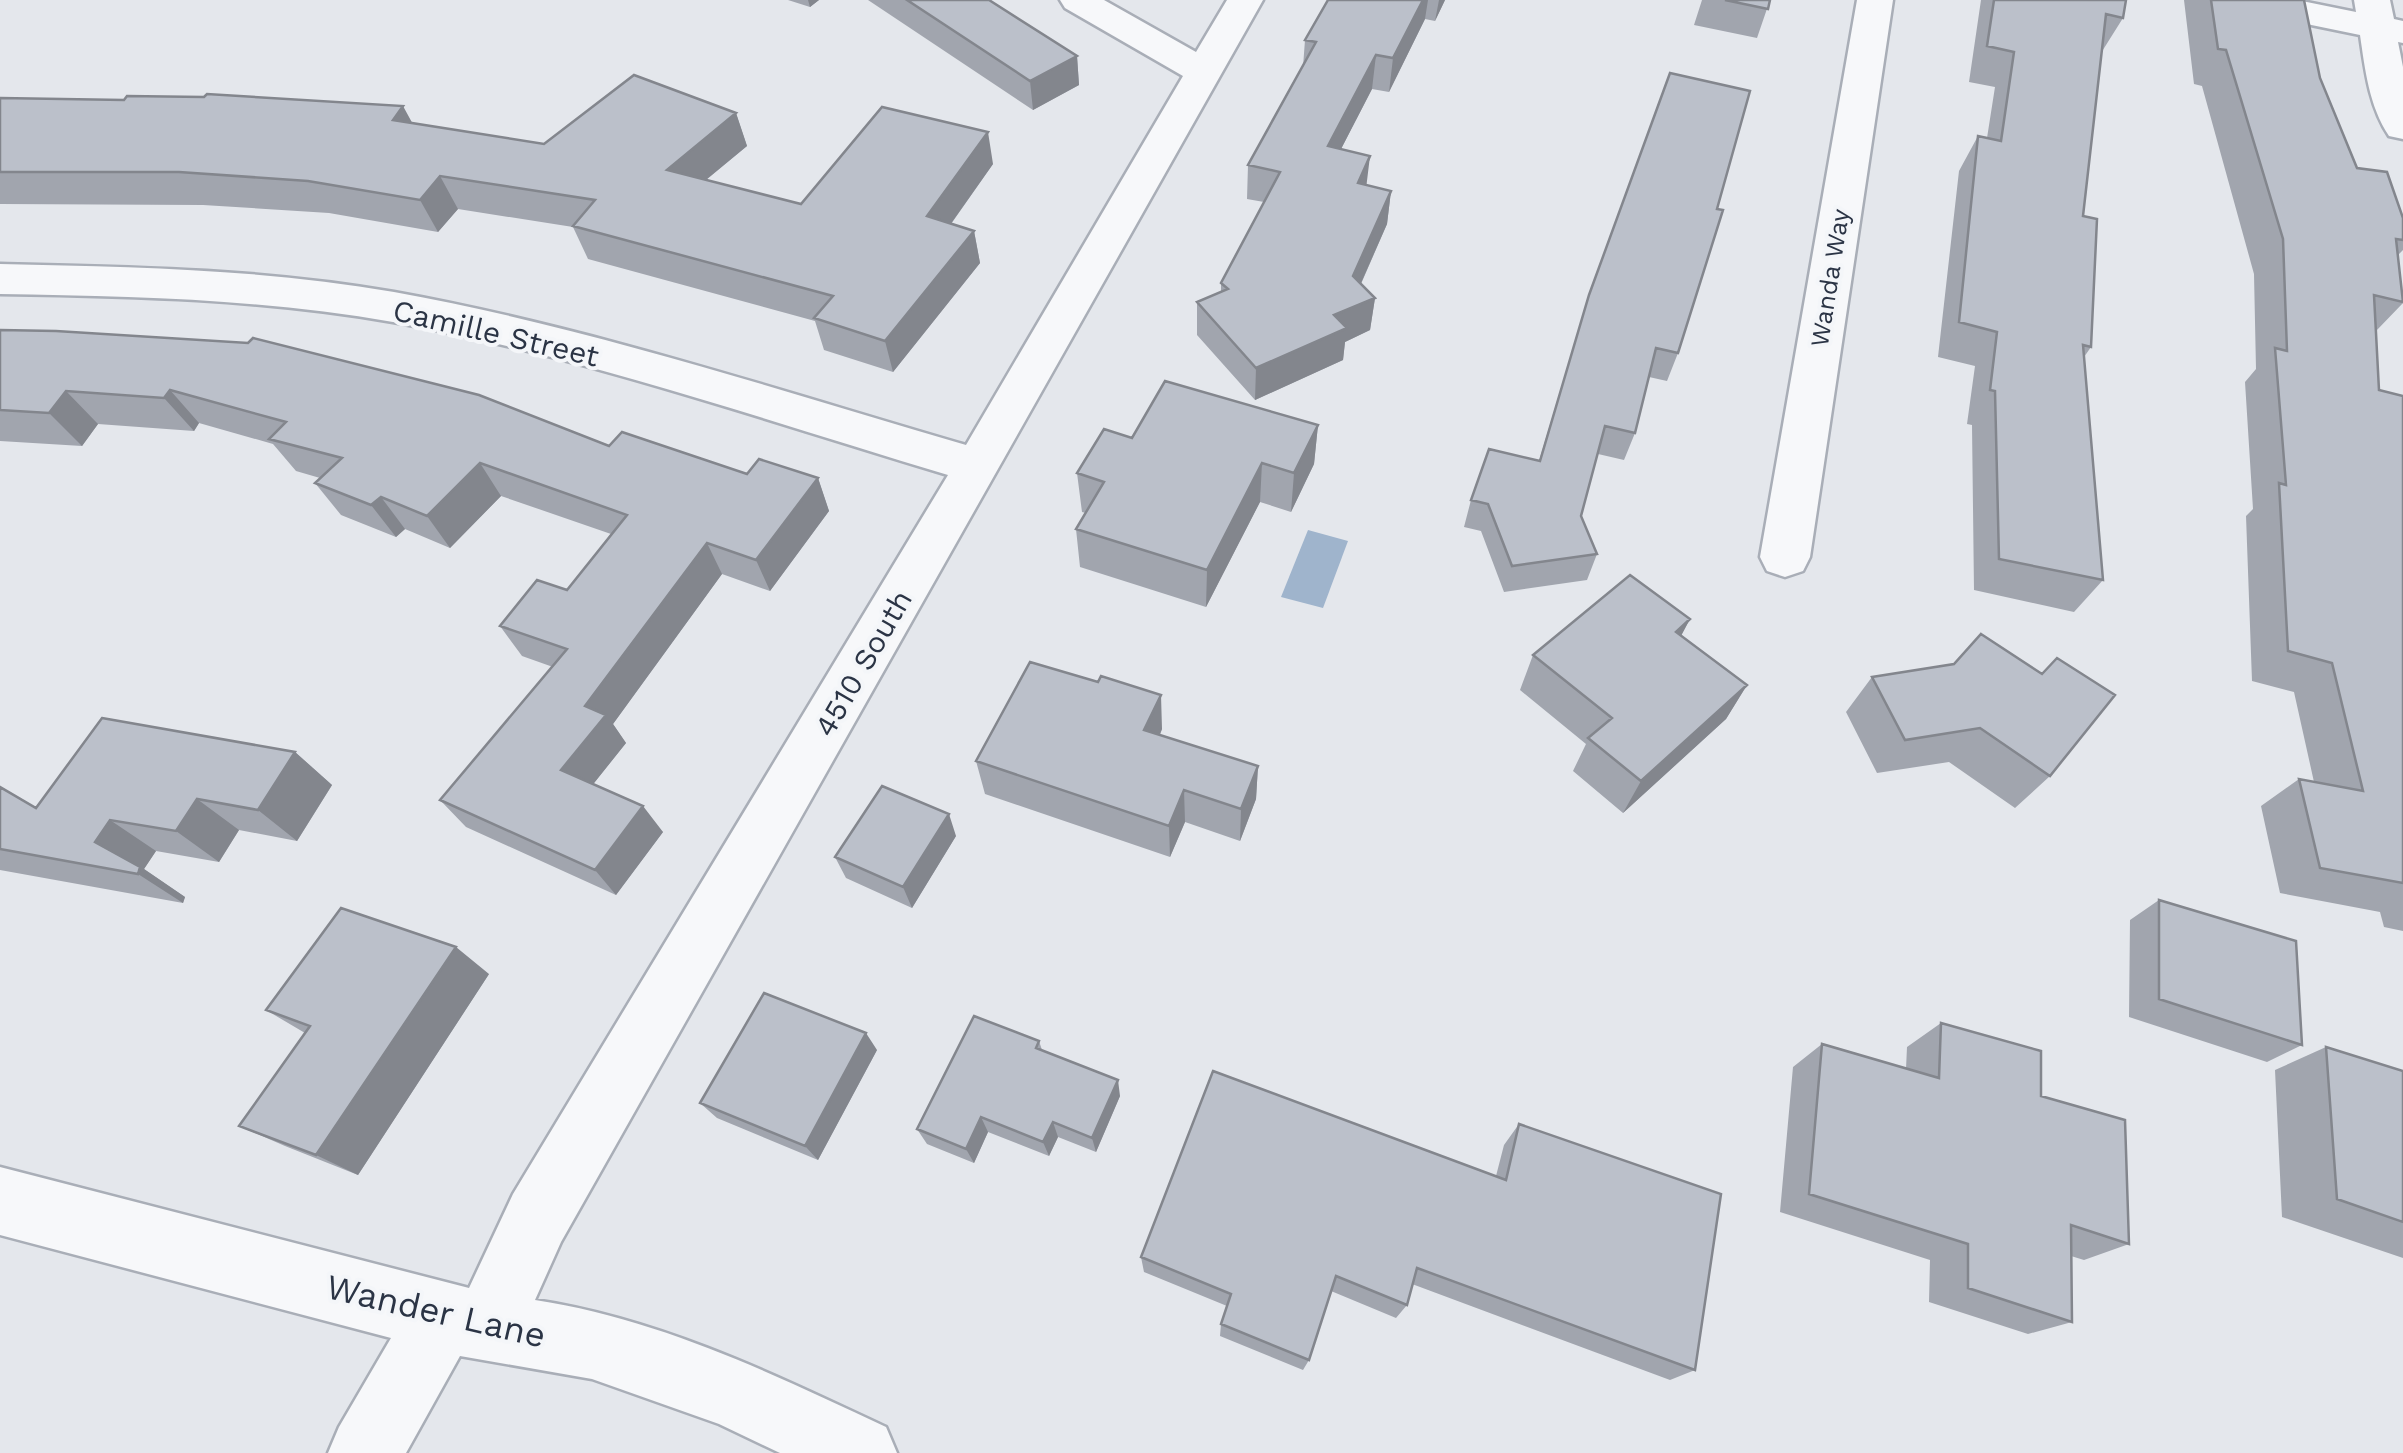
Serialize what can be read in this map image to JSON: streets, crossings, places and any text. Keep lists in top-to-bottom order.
{
  "streets": {
    "street": [
      "Wanda Way",
      "Camille Street",
      "4510 South",
      "Wander Lane"
    ]
  },
  "crossings": [
    ["Camille Street", "4510 South"],
    ["4510 South", "Wander Lane"]
  ]
}
